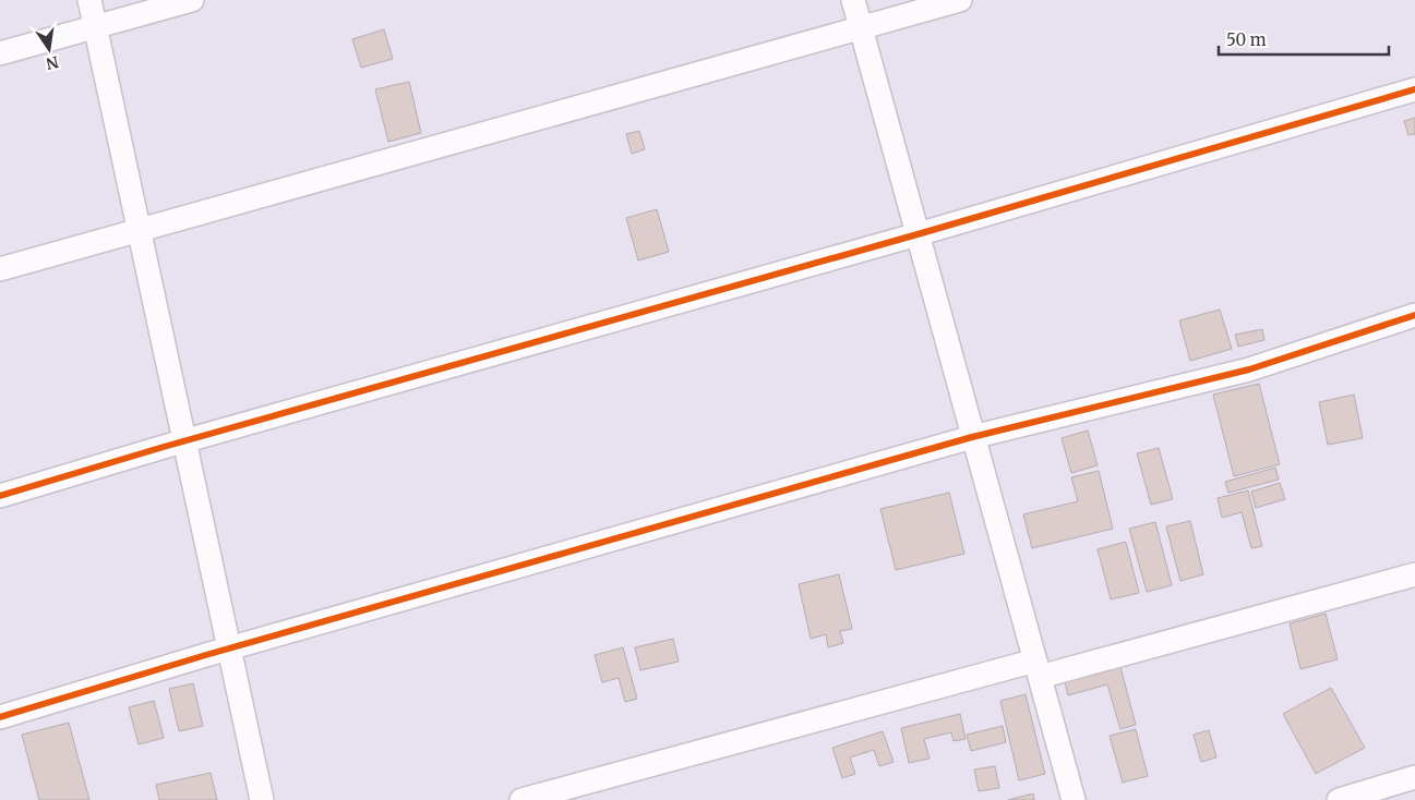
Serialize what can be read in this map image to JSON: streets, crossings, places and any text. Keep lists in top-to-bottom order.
{
  "scale_bar": "50 m",
  "north": "bottom"
}
